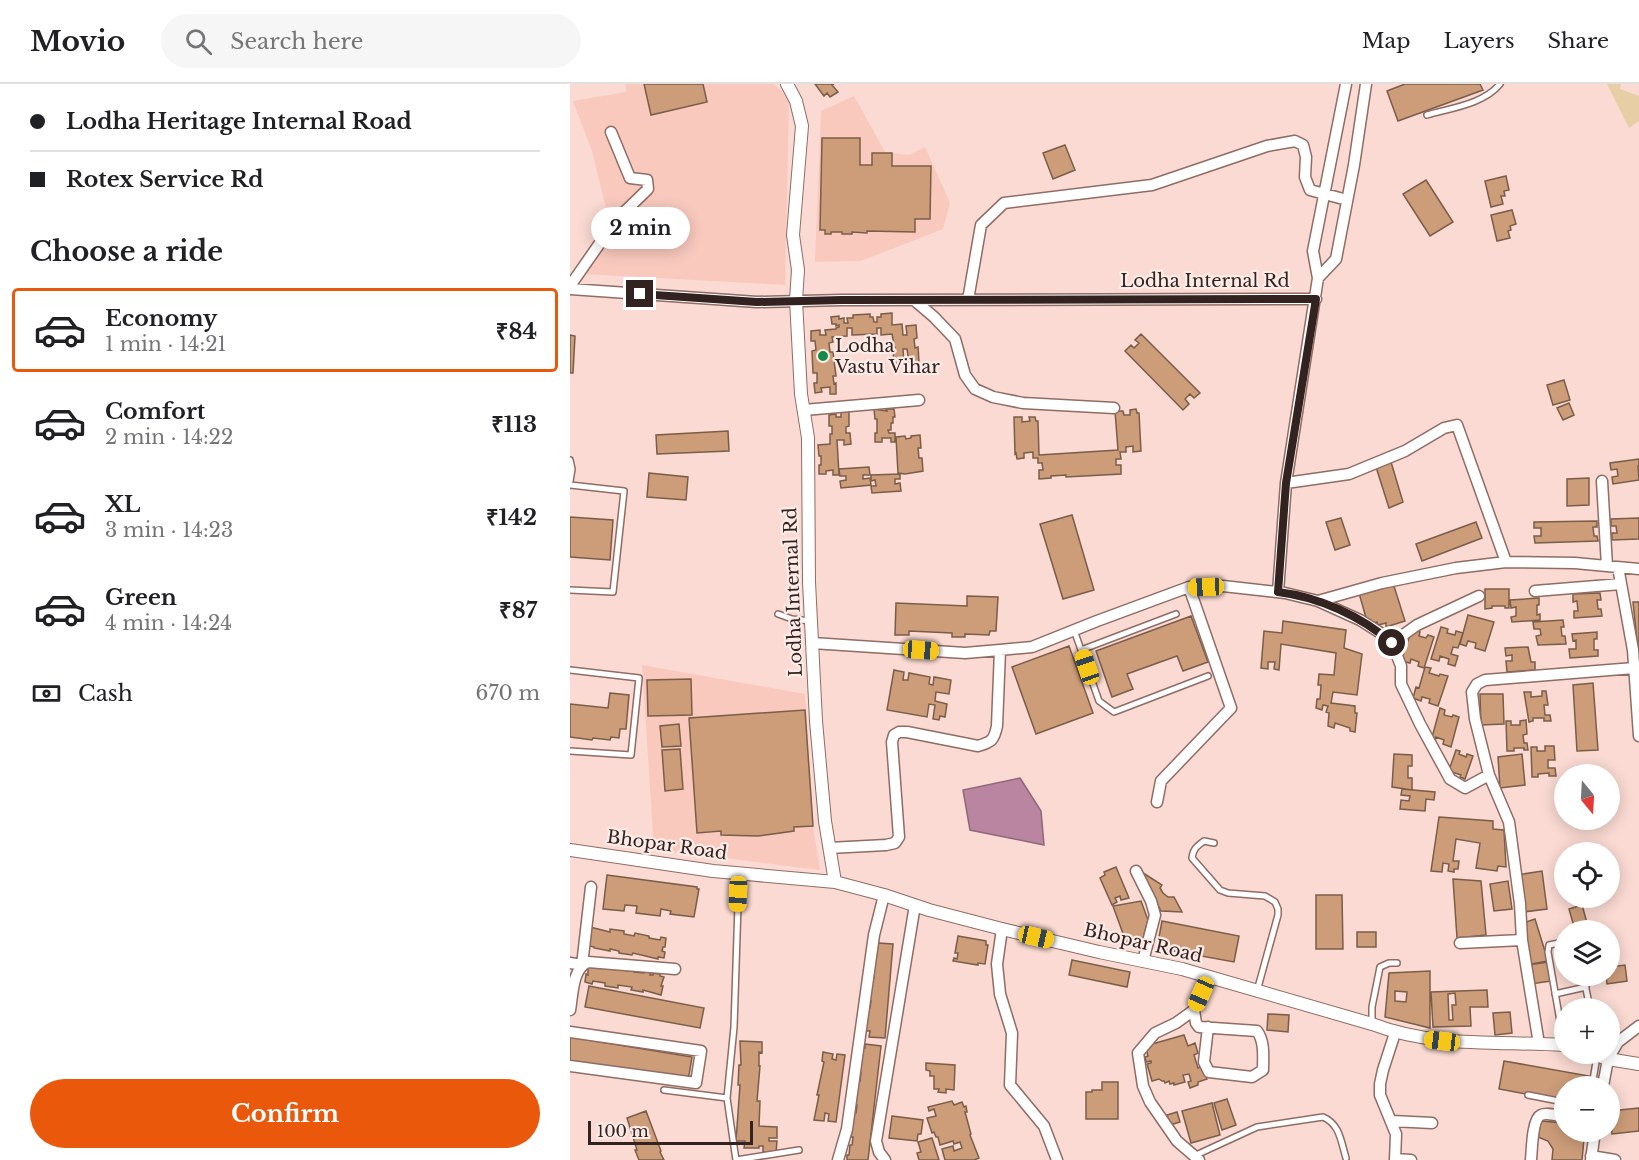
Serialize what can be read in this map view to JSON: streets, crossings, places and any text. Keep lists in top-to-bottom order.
{
  "streets": {
    "street": ["Lodha Internal Rd", "Bhopar Road"]
  },
  "crossings": [
    ["Lodha Internal Rd", "Bhopar Road"]
  ],
  "places": ["Lodha Vastu Vihar"],
  "scale_bar": "100 m",
  "north": "bottom",
  "page": {
    "header": "Movio",
    "search": "Search here",
    "nav": ["Map", "Layers", "Share"],
    "banner": ["Lodha Heritage Internal Road", "Rotex Service Rd"],
    "bubble": "2 min",
    "heading": "Choose a ride",
    "list": [
      {
        "name": "Economy",
        "note": "1 min · 14:21",
        "value": "₹84"
      },
      {
        "name": "Comfort",
        "note": "2 min · 14:22",
        "value": "₹113"
      },
      {
        "name": "XL",
        "note": "3 min · 14:23",
        "value": "₹142"
      },
      {
        "name": "Green",
        "note": "4 min · 14:24",
        "value": "₹87"
      }
    ],
    "pay": ["Cash", "670 m"],
    "map_buttons": ["+", "−"],
    "buttons": "Confirm",
    "scale": "100 m"
  }
}
